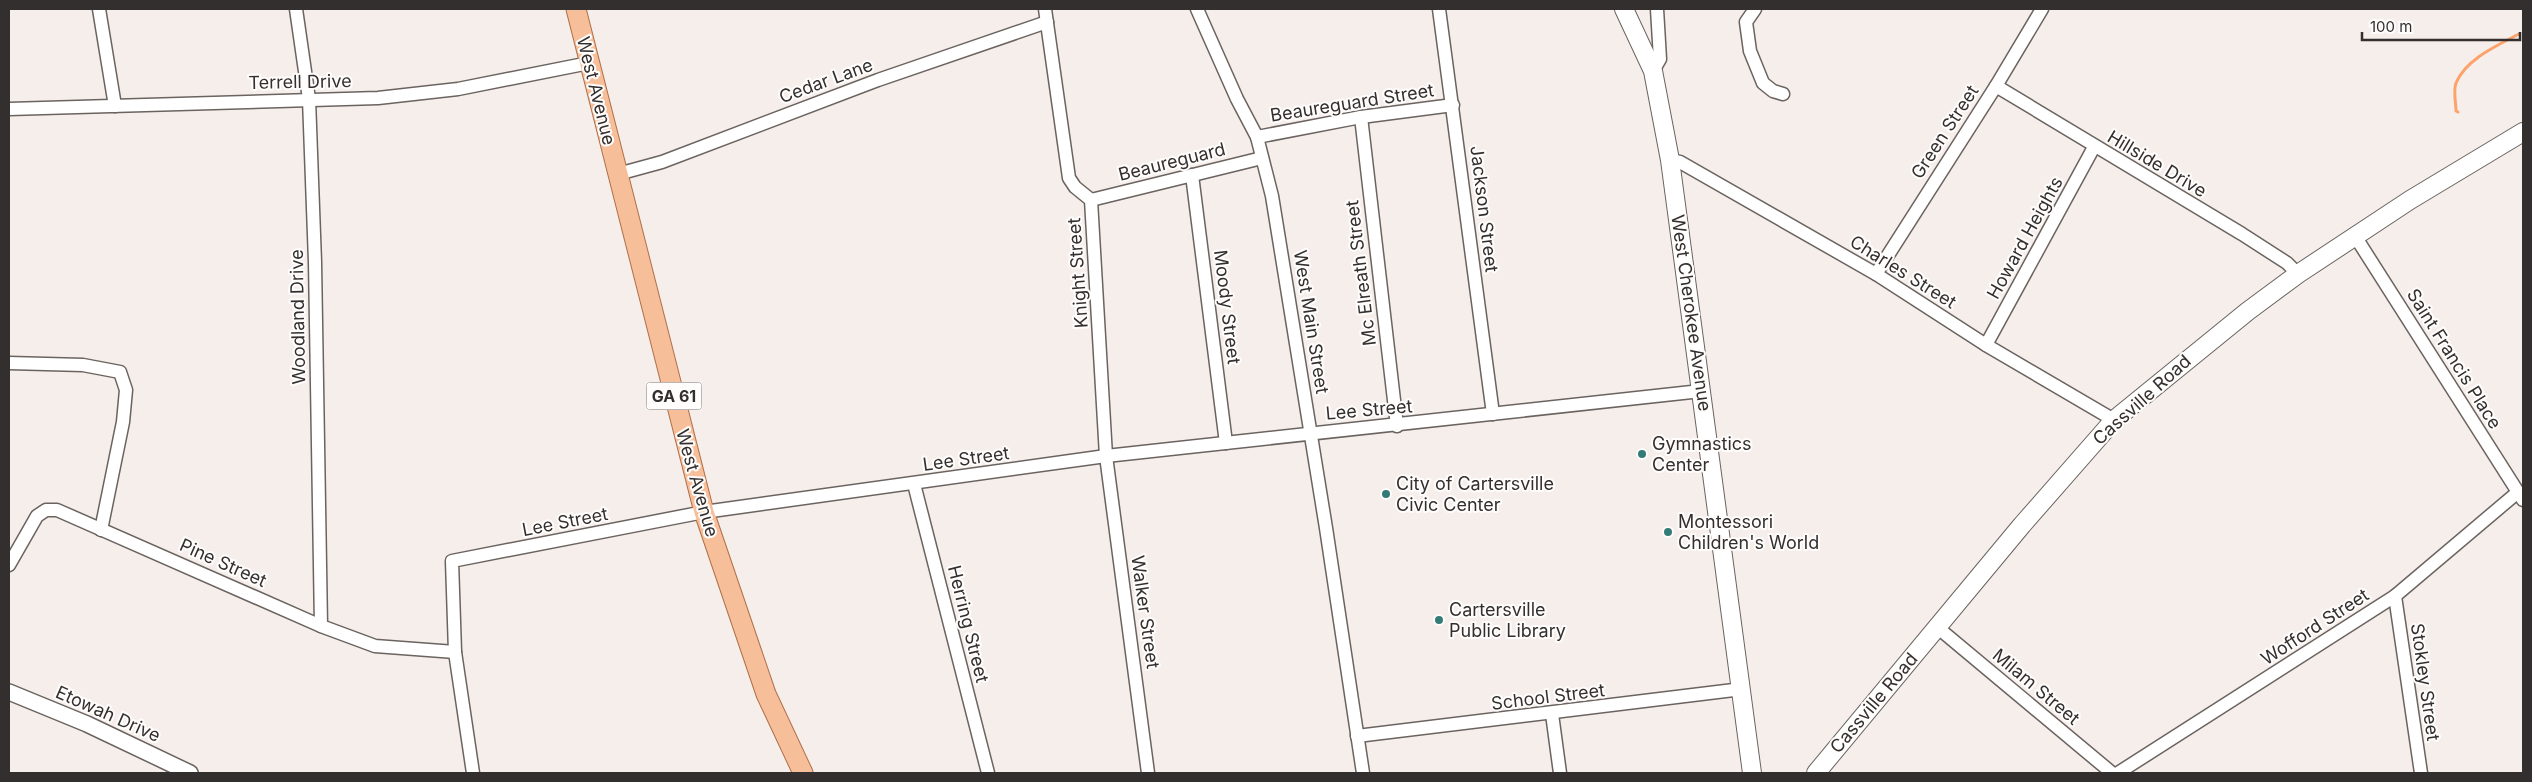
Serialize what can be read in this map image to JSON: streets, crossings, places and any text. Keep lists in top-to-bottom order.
{
  "streets": {
    "main road": [
      "West Avenue",
      "West Cherokee Avenue",
      "GA 61",
      "Cassville Road"
    ],
    "street": [
      "Cedar Lane",
      "Terrell Drive",
      "Beaureguard Street",
      "Green Street",
      "Beaureguard",
      "Hillside Drive",
      "Jackson Street",
      "Howard Heights",
      "Charles Street",
      "Knight Street",
      "Mc Elreath Street",
      "Moody Street",
      "Woodland Drive",
      "West Main Street",
      "Saint Francis Place",
      "Lee Street",
      "Pine Street",
      "Walker Street",
      "Herring Street",
      "Wofford Street",
      "Stokley Street",
      "Milam Street",
      "School Street",
      "Etowah Drive"
    ]
  },
  "crossings": [
    ["Cedar Lane", "West Avenue"],
    ["Cedar Lane", "Knight Street"],
    ["Terrell Drive", "West Avenue"],
    ["Terrell Drive", "Woodland Drive"],
    ["West Avenue", "Lee Street"],
    ["Beaureguard Street", "Jackson Street"],
    ["Beaureguard Street", "Mc Elreath Street"],
    ["Beaureguard Street", "West Main Street"],
    ["Green Street", "Hillside Drive"],
    ["Green Street", "Charles Street"],
    ["Beaureguard", "Knight Street"],
    ["Beaureguard", "Moody Street"],
    ["Beaureguard", "West Main Street"],
    ["Hillside Drive", "Howard Heights"],
    ["Hillside Drive", "Cassville Road"],
    ["Jackson Street", "Lee Street"],
    ["Howard Heights", "Charles Street"],
    ["Charles Street", "West Cherokee Avenue"],
    ["Charles Street", "Cassville Road"],
    ["Knight Street", "Lee Street"],
    ["Knight Street", "Walker Street"],
    ["Mc Elreath Street", "Lee Street"],
    ["Moody Street", "Lee Street"],
    ["West Cherokee Avenue", "Lee Street"],
    ["West Cherokee Avenue", "School Street"],
    ["Woodland Drive", "Pine Street"],
    ["West Main Street", "Lee Street"],
    ["West Main Street", "School Street"],
    ["Saint Francis Place", "Cassville Road"],
    ["Saint Francis Place", "Wofford Street"],
    ["Cassville Road", "Milam Street"],
    ["Lee Street", "Pine Street"],
    ["Lee Street", "Walker Street"],
    ["Lee Street", "Herring Street"],
    ["Wofford Street", "Stokley Street"]
  ],
  "places": [
    "Gymnastics Center",
    "City of Cartersville Civic Center",
    "Montessori Children's World",
    "Cartersville Public Library"
  ],
  "scale_bar": "100 m"
}
